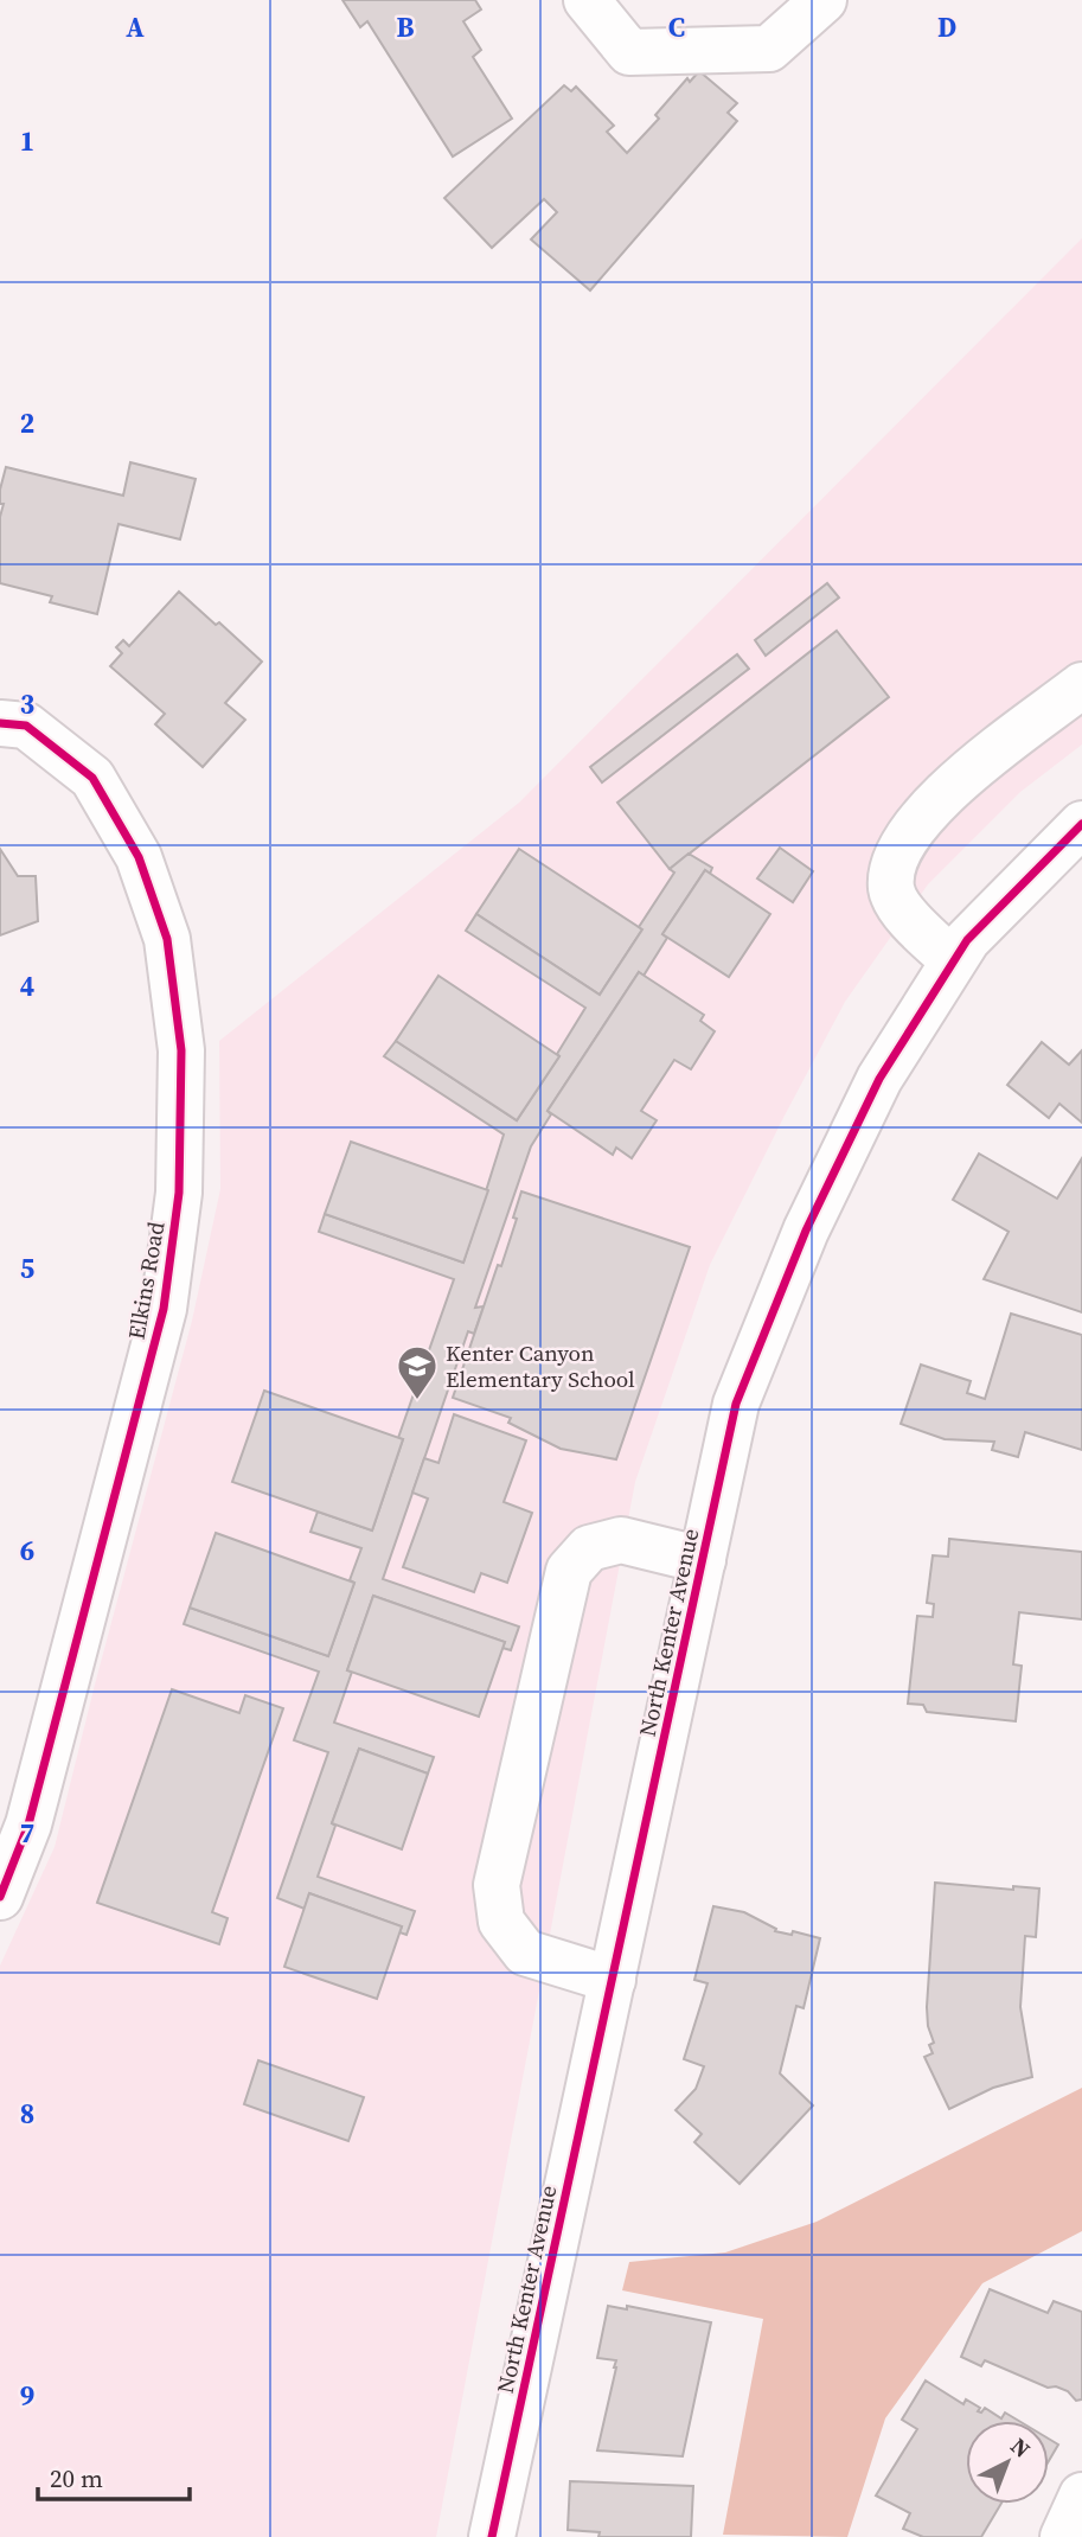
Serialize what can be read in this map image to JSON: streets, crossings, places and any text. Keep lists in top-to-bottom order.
{
  "streets": {
    "street": ["Elkins Road", "North Kenter Avenue"]
  },
  "places": {
    "school or university": ["Kenter Canyon Elementary School"]
  },
  "scale_bar": "20 m",
  "north": "top right",
  "grid": {
    "columns": [
      "A",
      "B",
      "C",
      "D"
    ],
    "rows": [
      "1",
      "2",
      "3",
      "4",
      "5",
      "6",
      "7",
      "8",
      "9"
    ]
  }
}
